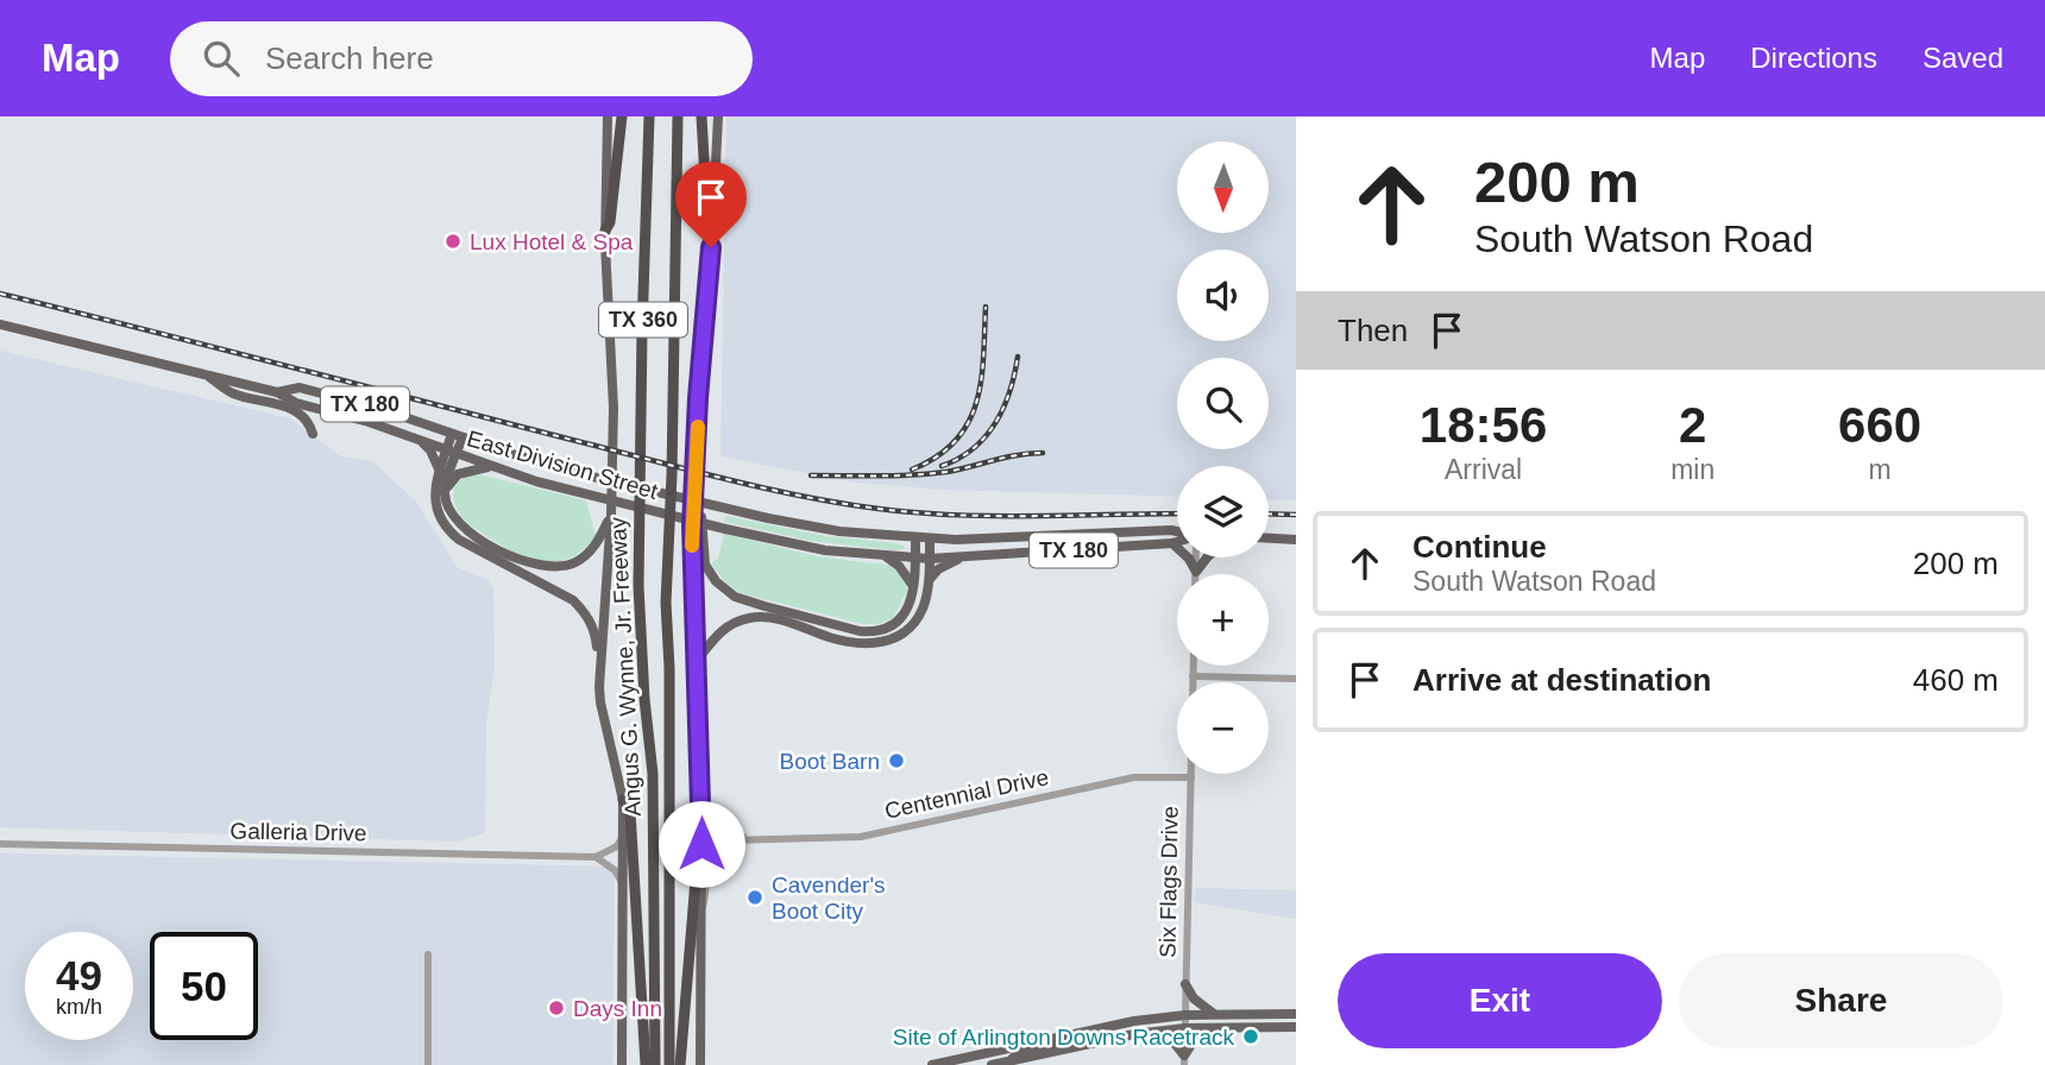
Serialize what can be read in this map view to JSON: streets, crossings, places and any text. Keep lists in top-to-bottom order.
{
  "streets": {
    "highway": ["TX 360", "Angus G. Wynne, Jr. Freeway"],
    "main road": ["TX 180", "East Division Street"],
    "street": ["Centennial Drive", "Galleria Drive", "Six Flags Drive"]
  },
  "crossings": [
    ["Centennial Drive", "Six Flags Drive"]
  ],
  "places": [
    "Lux Hotel & Spa",
    "Boot Barn",
    "Cavender's Boot City",
    "Days Inn",
    "Site of Arlington Downs Racetrack"
  ],
  "north": "bottom",
  "page": {
    "header": "Map",
    "search": "Search here",
    "nav": ["Map", "Directions", "Saved"],
    "turn": ["200 m", "South Watson Road"],
    "map_buttons": ["+", "−"],
    "then": "Then",
    "eta": [
      "18:56",
      "Arrival",
      "2",
      "min",
      "660",
      "m"
    ],
    "list": [
      {
        "name": "Continue",
        "note": "South Watson Road",
        "value": "200 m"
      },
      {
        "name": "Arrive at destination",
        "value": "460 m"
      }
    ],
    "speed": "49 km/h",
    "limit": "50",
    "buttons": ["Exit", "Share"]
  }
}
